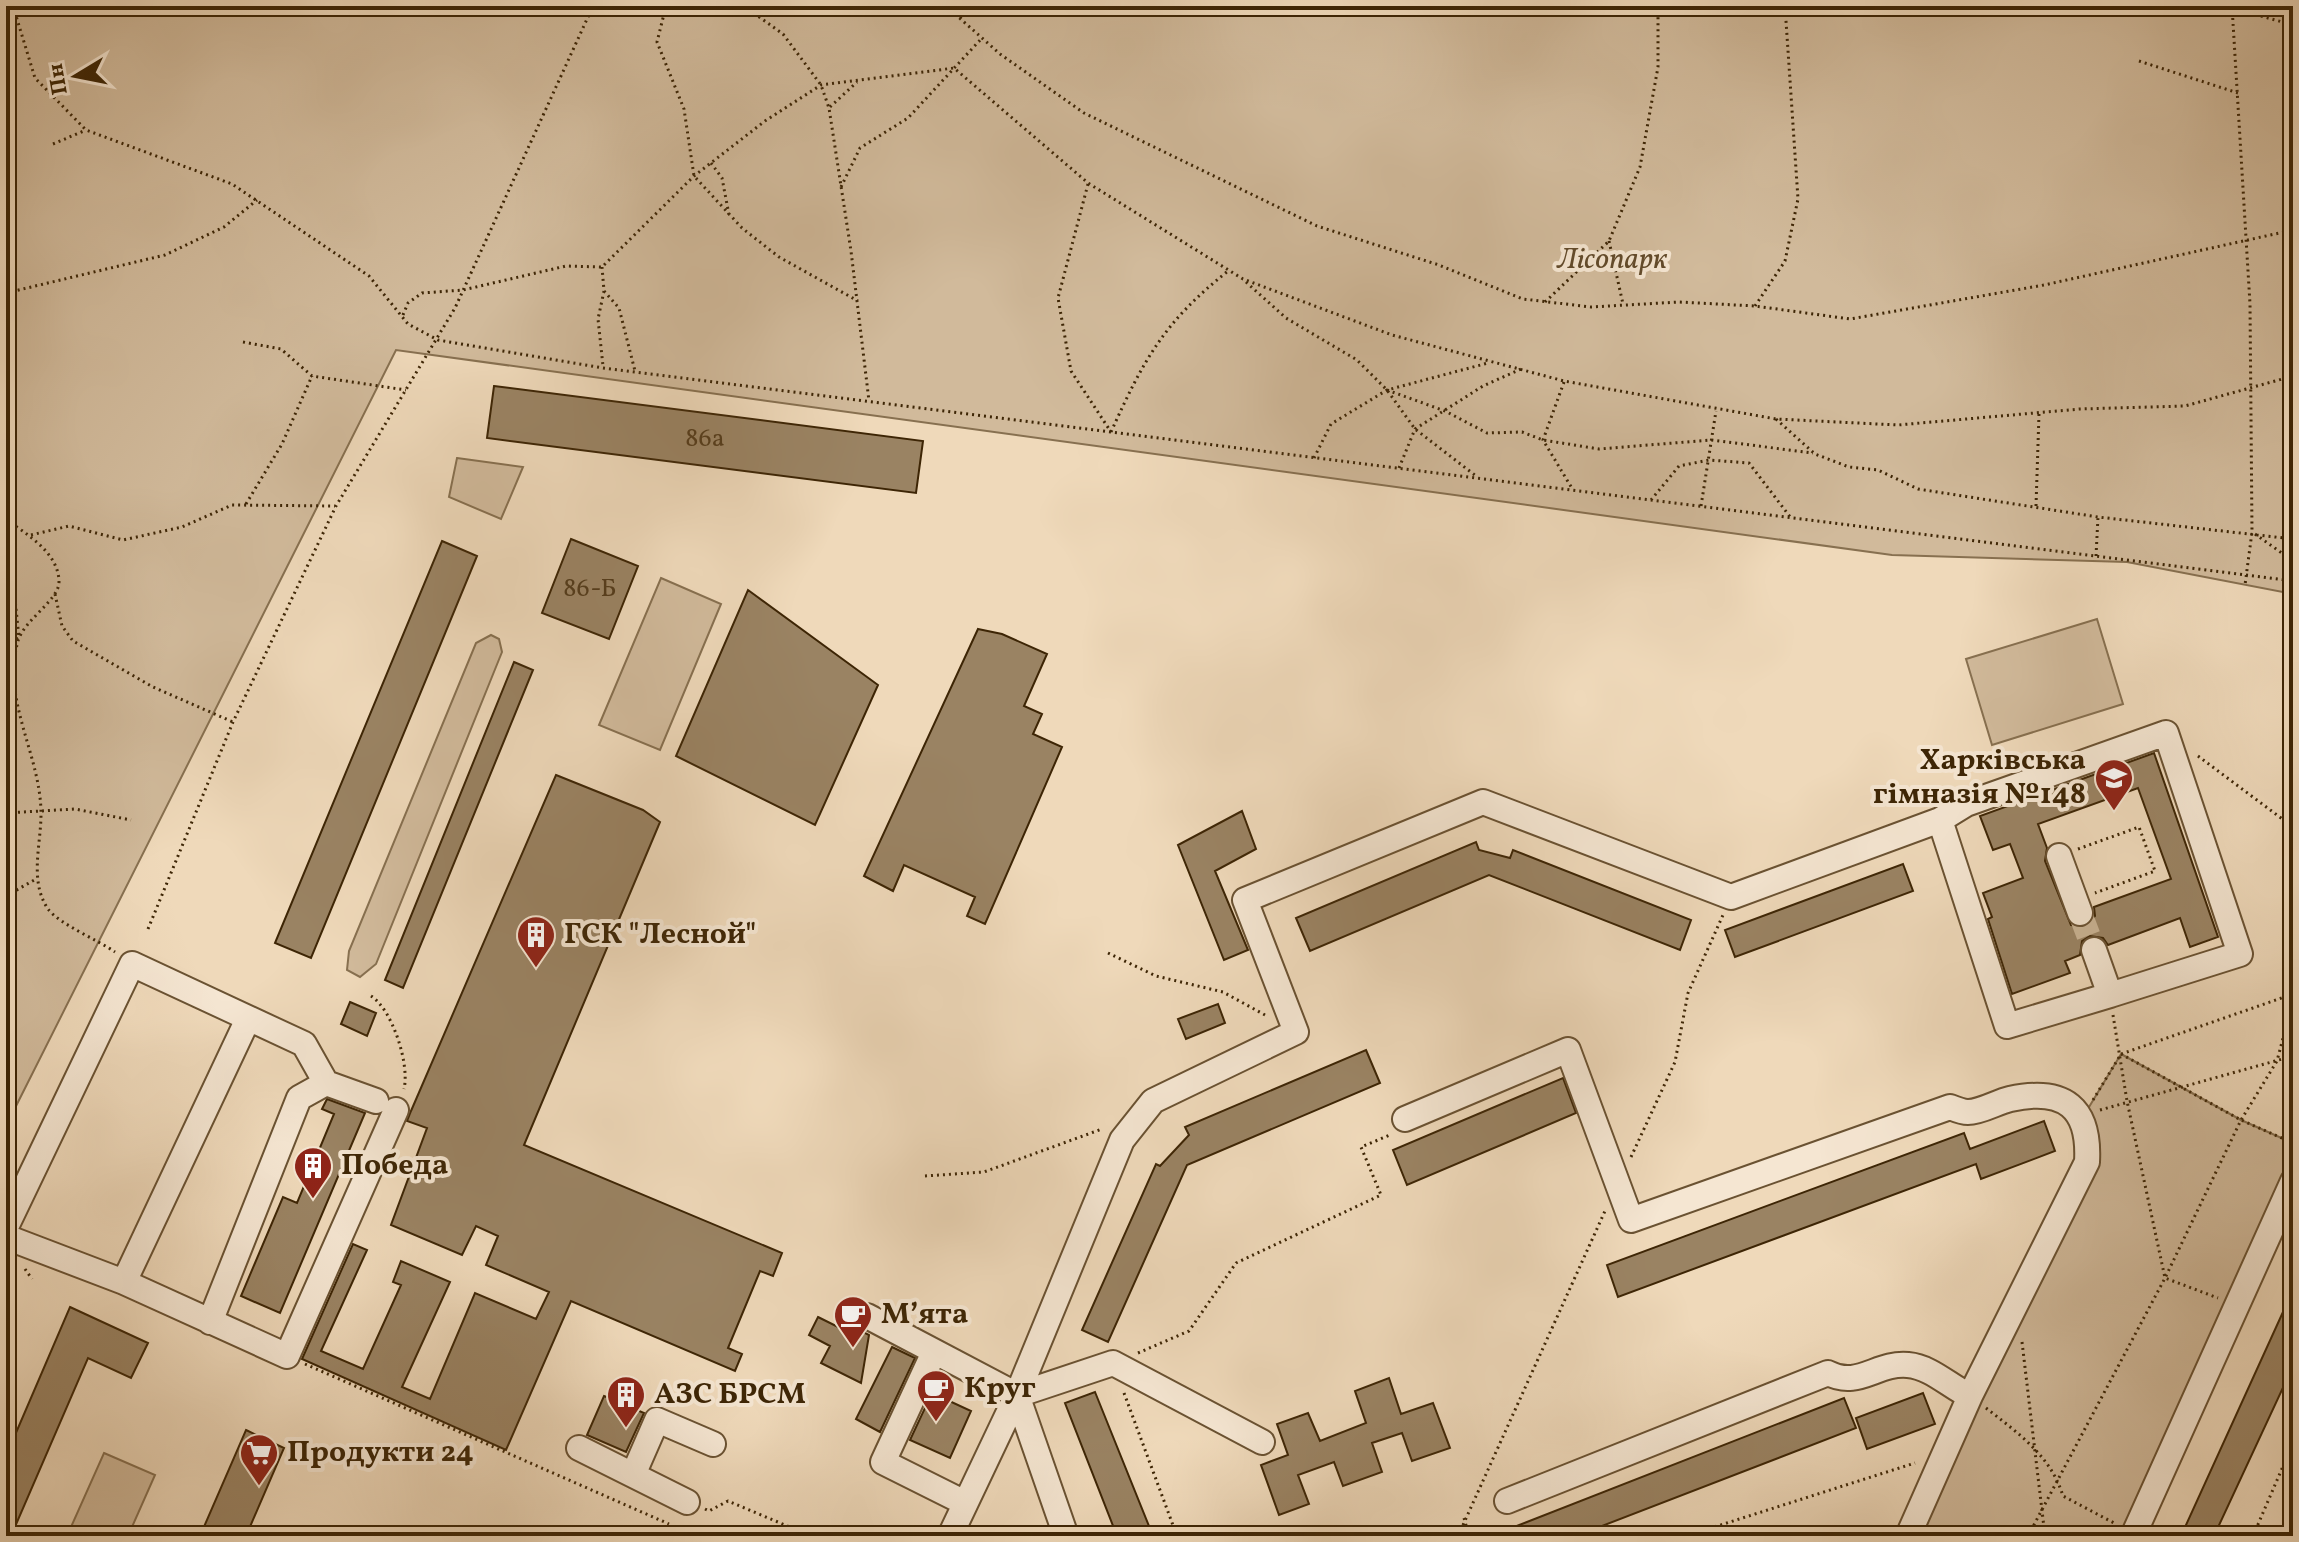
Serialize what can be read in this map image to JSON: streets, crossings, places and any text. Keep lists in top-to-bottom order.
{
  "parks": ["Лісопарк"],
  "places": {
    "school or university": ["Харківська гімназія №148"],
    "building": ["ГСК \"Лесной\"", "Победа", "АЗС БРСМ"],
    "cafe": ["Мʼята", "Круг"],
    "supermarket": ["Продукти 24"]
  },
  "house_numbers": ["86а", "86-Б"],
  "north": "left"
}
